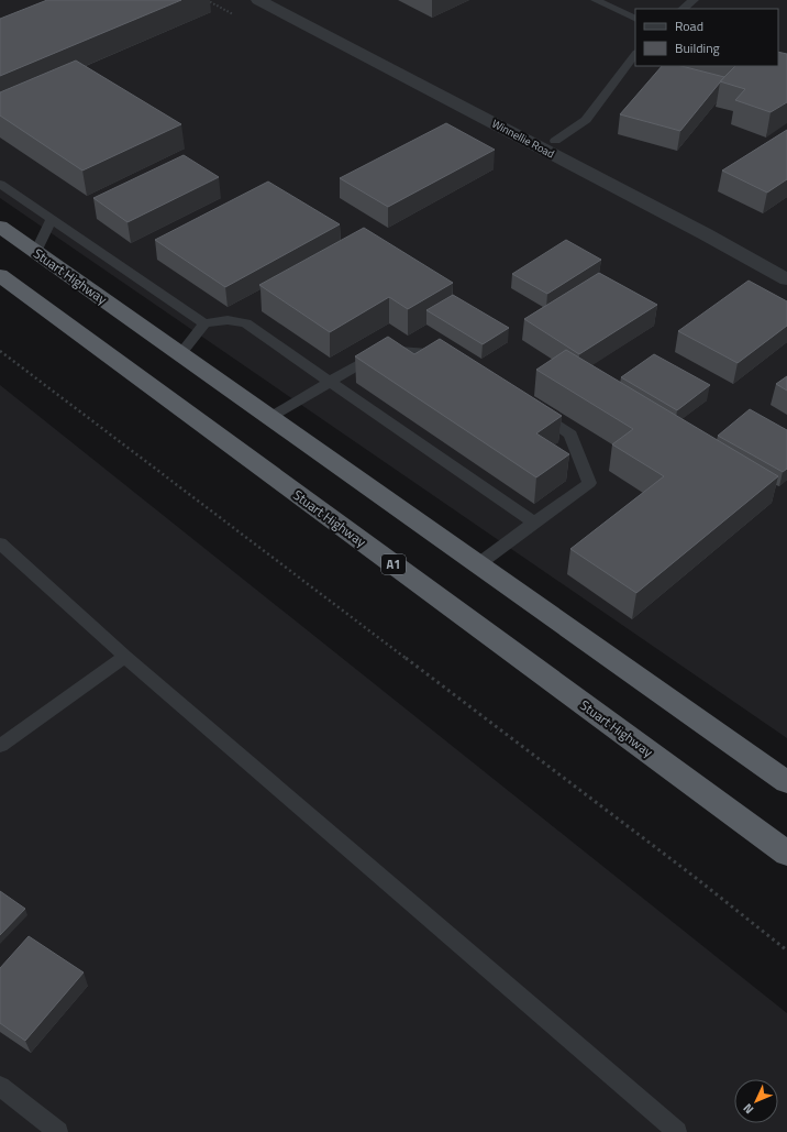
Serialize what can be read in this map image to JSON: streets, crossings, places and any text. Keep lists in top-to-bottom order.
{
  "streets": {
    "highway": ["Stuart Highway", "A1"],
    "street": ["Winnellie Road"]
  },
  "legend": ["Road", "Building"],
  "north": "bottom left"
}
